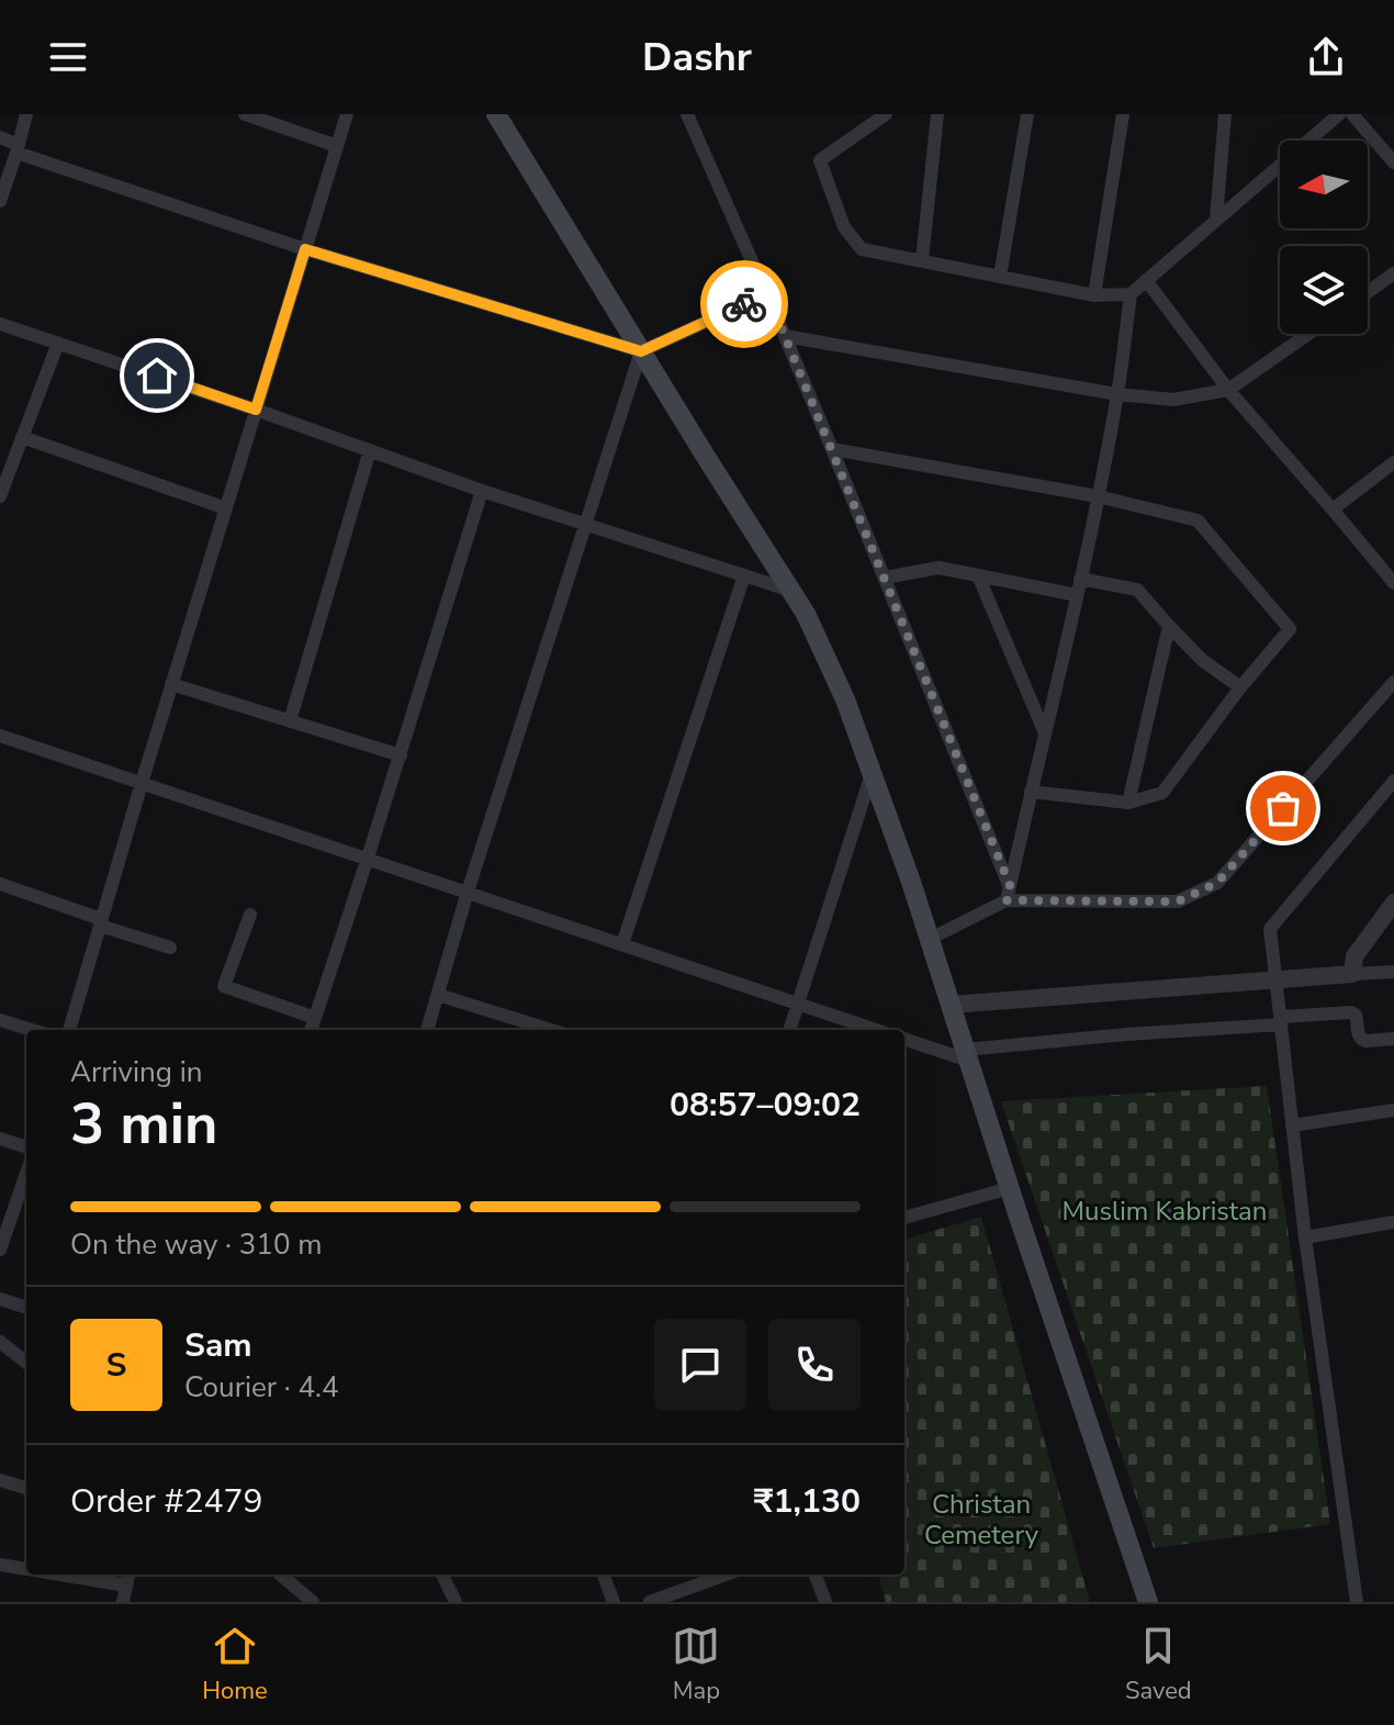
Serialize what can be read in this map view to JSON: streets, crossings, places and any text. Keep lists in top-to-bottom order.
{
  "parks": ["Muslim Kabristan", "Christan Cemetery"],
  "north": "left",
  "page": {
    "header": "Dashr",
    "heading": ["3 min", "Arriving in", "08:57–09:02"],
    "panel": [
      "Sam",
      "Courier · 4.4",
      "Order #2479",
      "₹1,130"
    ],
    "bar": "On the way · 310 m",
    "round": "S",
    "tabs": ["Home", "Map", "Saved"]
  }
}
